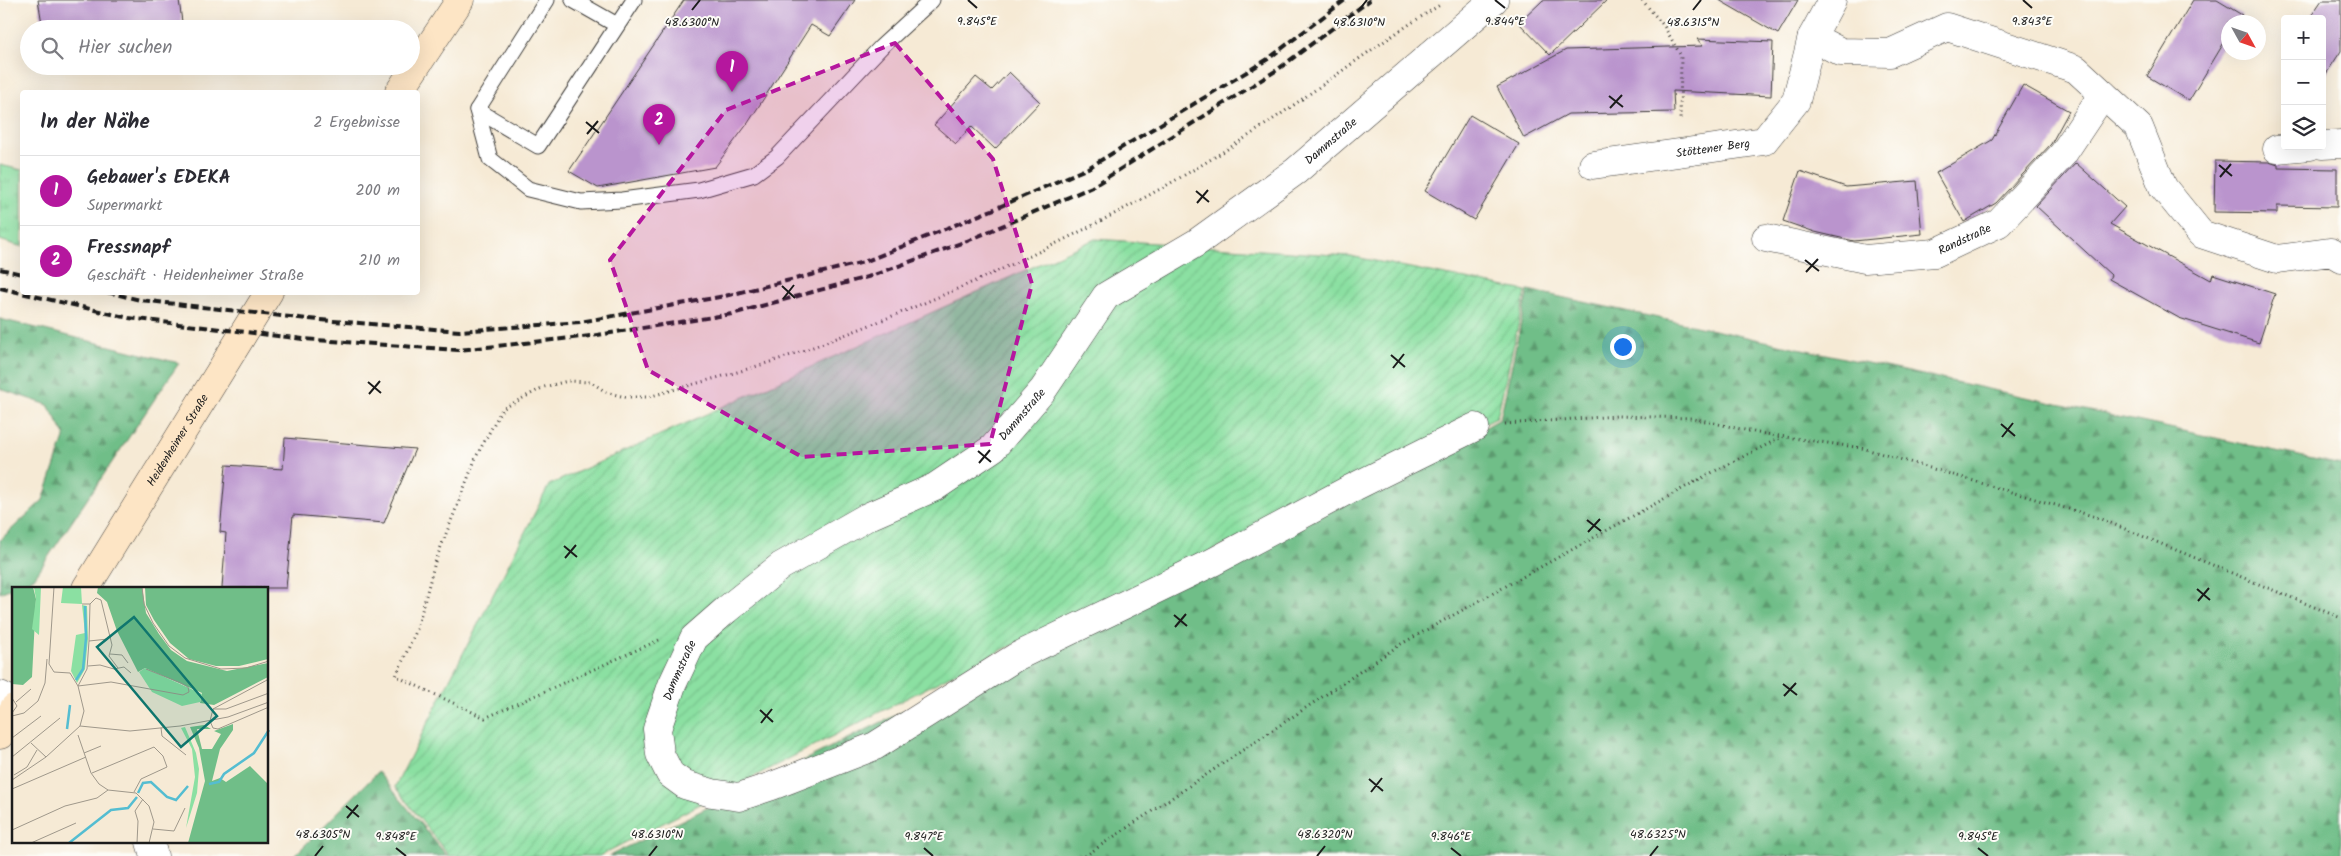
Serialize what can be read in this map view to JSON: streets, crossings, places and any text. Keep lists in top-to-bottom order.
{
  "streets": {
    "main road": ["Heidenheimer Straße"],
    "street": ["Dammstraße", "Stöttener Berg", "Randstraße"]
  },
  "north": "bottom right",
  "page": {
    "map_buttons": ["+", "−"],
    "search": "Hier suchen",
    "pins": ["1", "2"],
    "heading": ["In der Nähe", "2 Ergebnisse"],
    "list": [
      {
        "mark": "1",
        "name": "Gebauer's EDEKA",
        "note": "Supermarkt",
        "value": "200 m"
      },
      {
        "mark": "2",
        "name": "Fressnapf",
        "note": "Geschäft · Heidenheimer Straße",
        "value": "210 m"
      }
    ]
  },
  "coordinates": [
    "9.845°E",
    "9.844°E",
    "9.843°E",
    "48.6300°N",
    "48.6310°N",
    "48.6315°N",
    "48.6305°N",
    "48.6320°N",
    "48.6325°N",
    "9.848°E",
    "9.847°E",
    "9.846°E"
  ]
}
